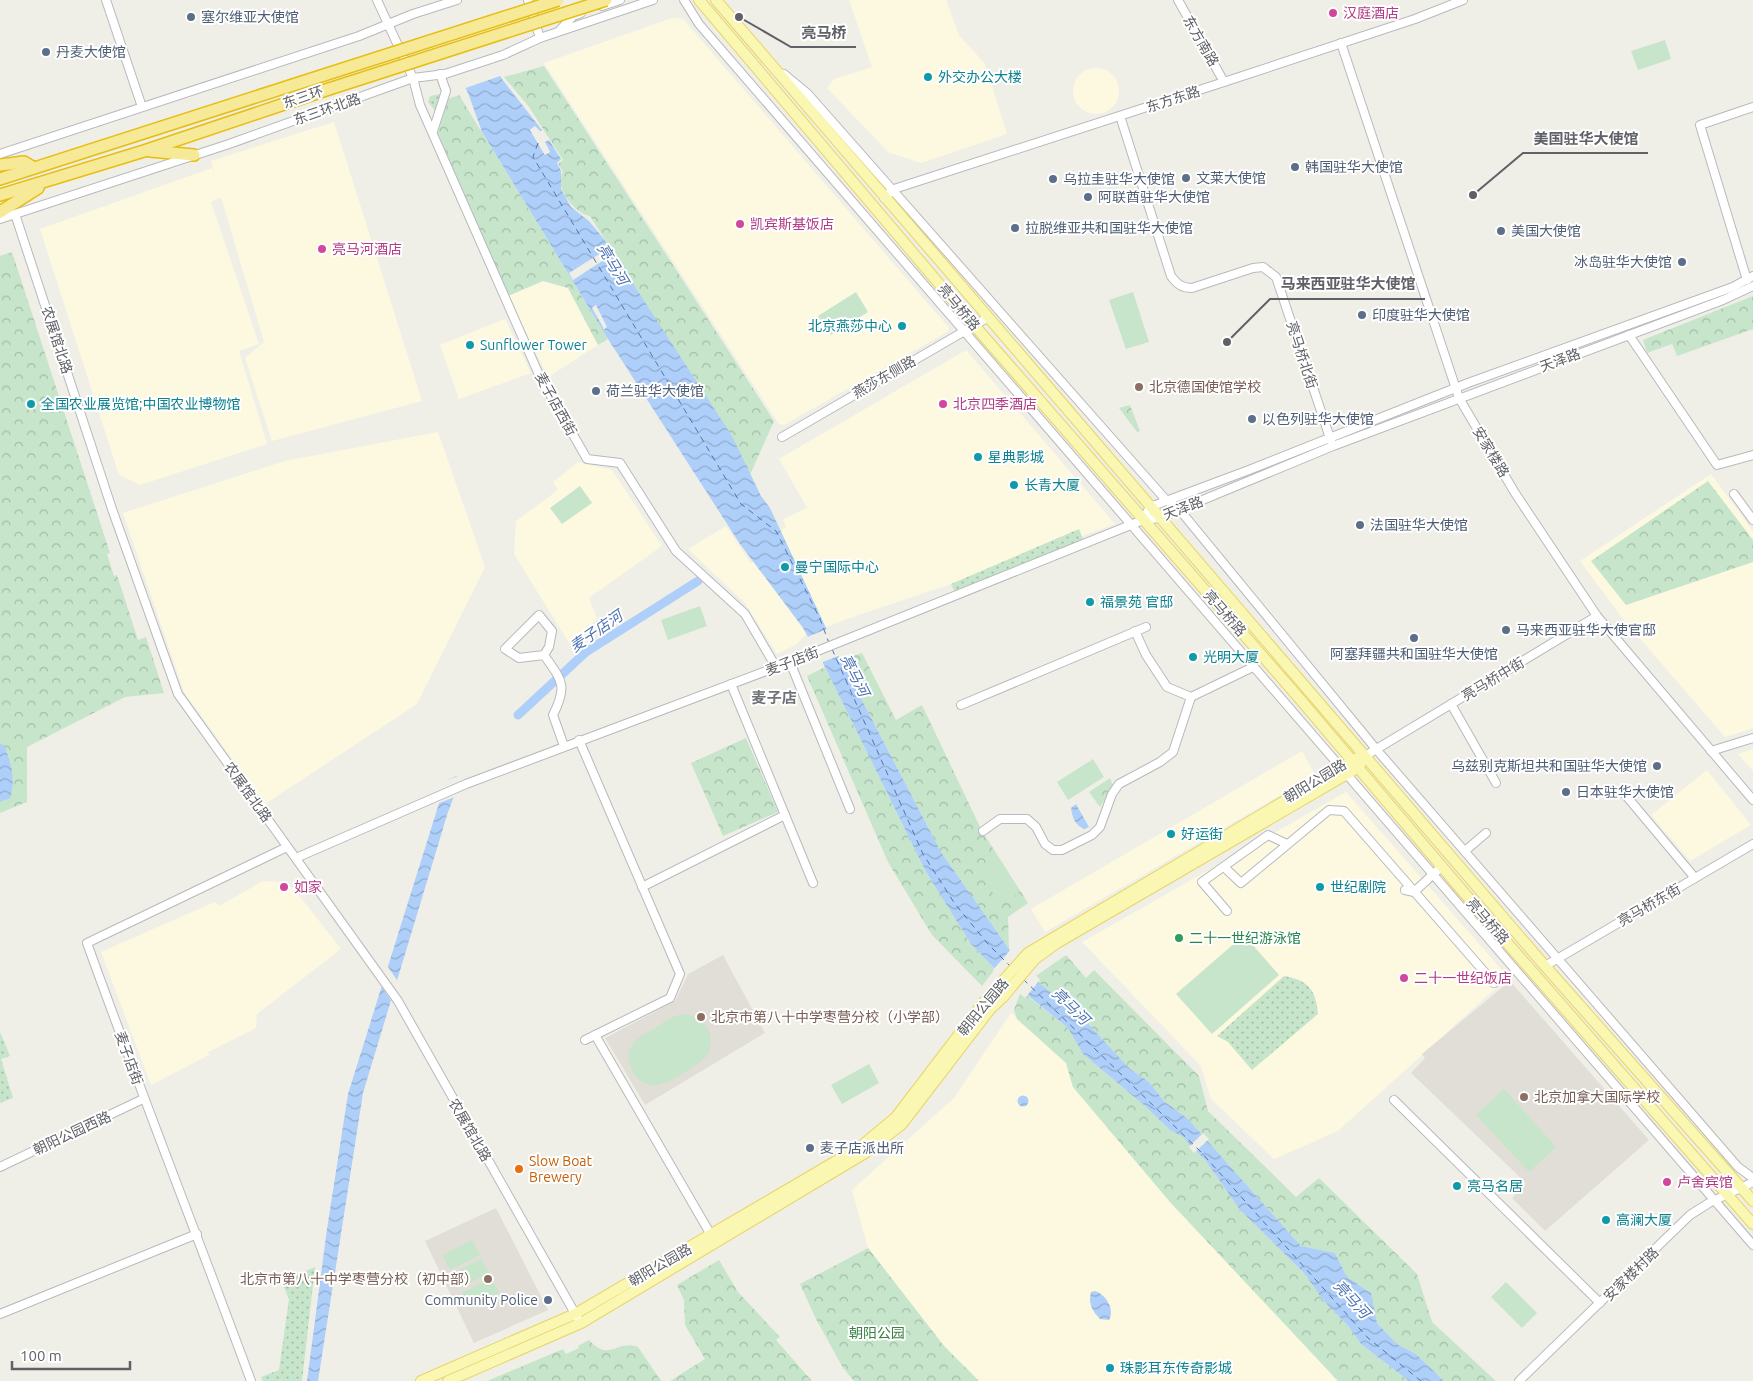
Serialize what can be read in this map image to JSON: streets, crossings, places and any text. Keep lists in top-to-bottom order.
{
  "streets": {
    "highway": ["东三环"],
    "main road": ["亮马桥路", "朝阳公园路"],
    "street": [
      "东方南路",
      "东方东路",
      "东三环北路",
      "农展馆北路",
      "亮马桥北街",
      "天泽路",
      "燕莎东侧路",
      "麦子店西街",
      "安家楼路",
      "麦子店街",
      "亮马桥中街",
      "亮马桥东街",
      "朝阳公园西路",
      "安家楼村路"
    ]
  },
  "crossings": [
    ["东方南路", "东方东路"],
    ["东方东路", "亮马桥路"],
    ["东方东路", "亮马桥北街"],
    ["东方东路", "安家楼路"],
    ["东三环北路", "农展馆北路"],
    ["东三环北路", "麦子店西街"],
    ["亮马桥路", "天泽路"],
    ["亮马桥路", "燕莎东侧路"],
    ["亮马桥路", "麦子店街"],
    ["亮马桥路", "亮马桥中街"],
    ["亮马桥路", "朝阳公园路"],
    ["亮马桥路", "亮马桥东街"],
    ["亮马桥路", "安家楼村路"],
    ["农展馆北路", "麦子店街"],
    ["农展馆北路", "朝阳公园路"],
    ["亮马桥北街", "天泽路"],
    ["天泽路", "安家楼路"],
    ["天泽路", "麦子店街"],
    ["麦子店西街", "麦子店街"],
    ["安家楼路", "亮马桥中街"],
    ["麦子店街", "朝阳公园西路"],
    ["亮马桥中街", "朝阳公园路"]
  ],
  "districts": ["麦子店"],
  "water": ["亮马河", "麦子店河"],
  "parks": ["朝阳公园"],
  "places": [
    "汉庭酒店",
    "塞尔维亚大使馆",
    "亮马桥",
    "丹麦大使馆",
    "外交办公大楼",
    "韩国驻华大使馆",
    "文莱大使馆",
    "乌拉圭驻华大使馆",
    "美国驻华大使馆",
    "阿联酋驻华大使馆",
    "凯宾斯基饭店",
    "拉脱维亚共和国驻华大使馆",
    "美国大使馆",
    "亮马河酒店",
    "冰岛驻华大使馆",
    "印度驻华大使馆",
    "北京燕莎中心",
    "马来西亚驻华大使馆",
    "Sunflower Tower",
    "北京德国使馆学校",
    "荷兰驻华大使馆",
    "全国农业展览馆;中国农业博物馆",
    "北京四季酒店",
    "以色列驻华大使馆",
    "星典影城",
    "长青大厦",
    "法国驻华大使馆",
    "曼宁国际中心",
    "福景苑 官邸",
    "马来西亚驻华大使官邸",
    "阿塞拜疆共和国驻华大使馆",
    "光明大厦",
    "乌兹别克斯坦共和国驻华大使馆",
    "日本驻华大使馆",
    "好运街",
    "如家",
    "世纪剧院",
    "二十一世纪游泳馆",
    "二十一世纪饭店",
    "北京市第八十中学枣营分校（小学部）",
    "北京加拿大国际学校",
    "麦子店派出所",
    "Slow Boat Brewery",
    "卢舍宾馆",
    "亮马名居",
    "高澜大厦",
    "北京市第八十中学枣营分校（初中部）",
    "Community Police",
    "珠影耳东传奇影城"
  ],
  "scale_bar": "100 m"
}
